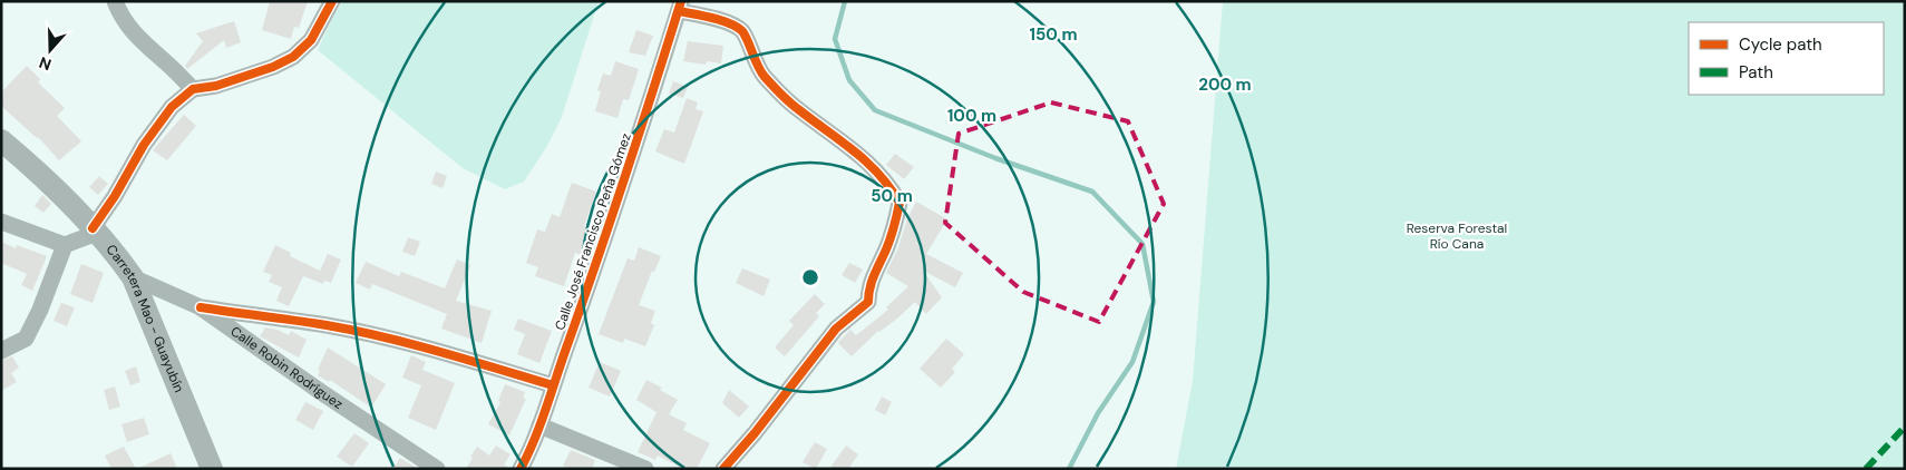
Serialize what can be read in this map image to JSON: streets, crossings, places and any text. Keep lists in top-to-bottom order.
{
  "streets": {
    "main road": ["Carretera Mao - Guayubín"],
    "street": ["Calle José Francisco Peña Gómez", "Calle Robin Rodríguez"]
  },
  "crossings": [
    ["Carretera Mao - Guayubín", "Calle Robin Rodríguez"]
  ],
  "parks": ["Reserva Forestal Río Cana"],
  "legend": ["Cycle path", "Path"],
  "north": "bottom",
  "rings": [
    "150 m",
    "200 m",
    "100 m",
    "50 m"
  ]
}
